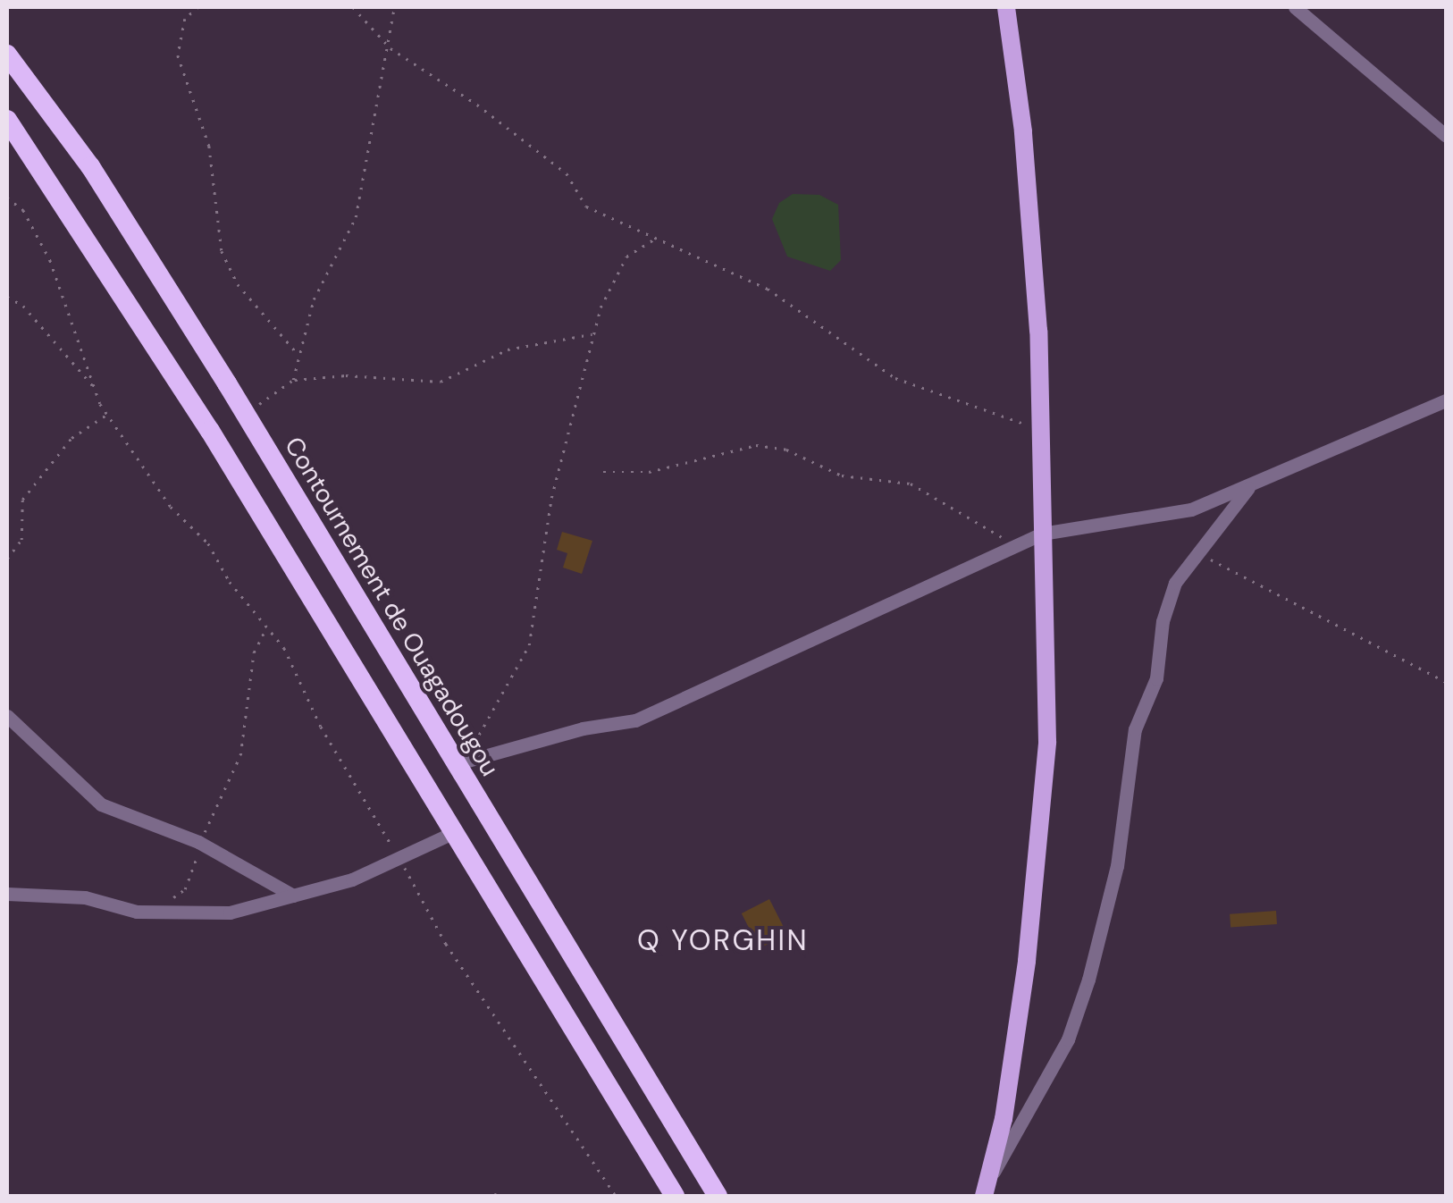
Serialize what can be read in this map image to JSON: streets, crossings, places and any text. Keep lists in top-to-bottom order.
{
  "streets": {
    "highway": ["Contournement de Ouagadougou"]
  },
  "districts": ["Q YORGHIN"]
}
